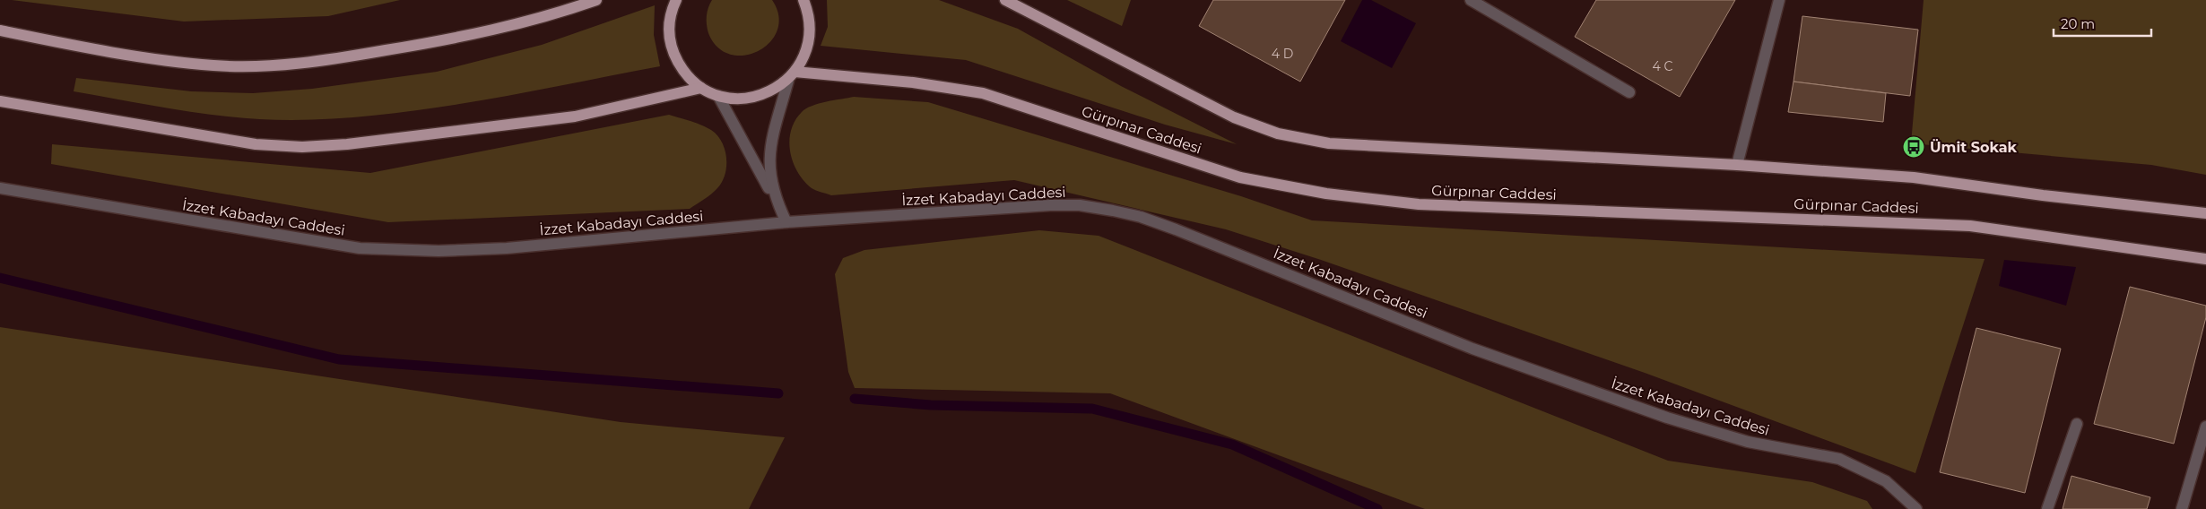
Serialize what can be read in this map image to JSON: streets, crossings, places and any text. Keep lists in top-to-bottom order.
{
  "streets": {
    "main road": ["Gürpınar Caddesi"],
    "street": ["İzzet Kabadayı Caddesi"]
  },
  "places": {
    "bus stop": ["Ümit Sokak"]
  },
  "house_numbers": ["4 D", "4 C"],
  "scale_bar": "20 m"
}
